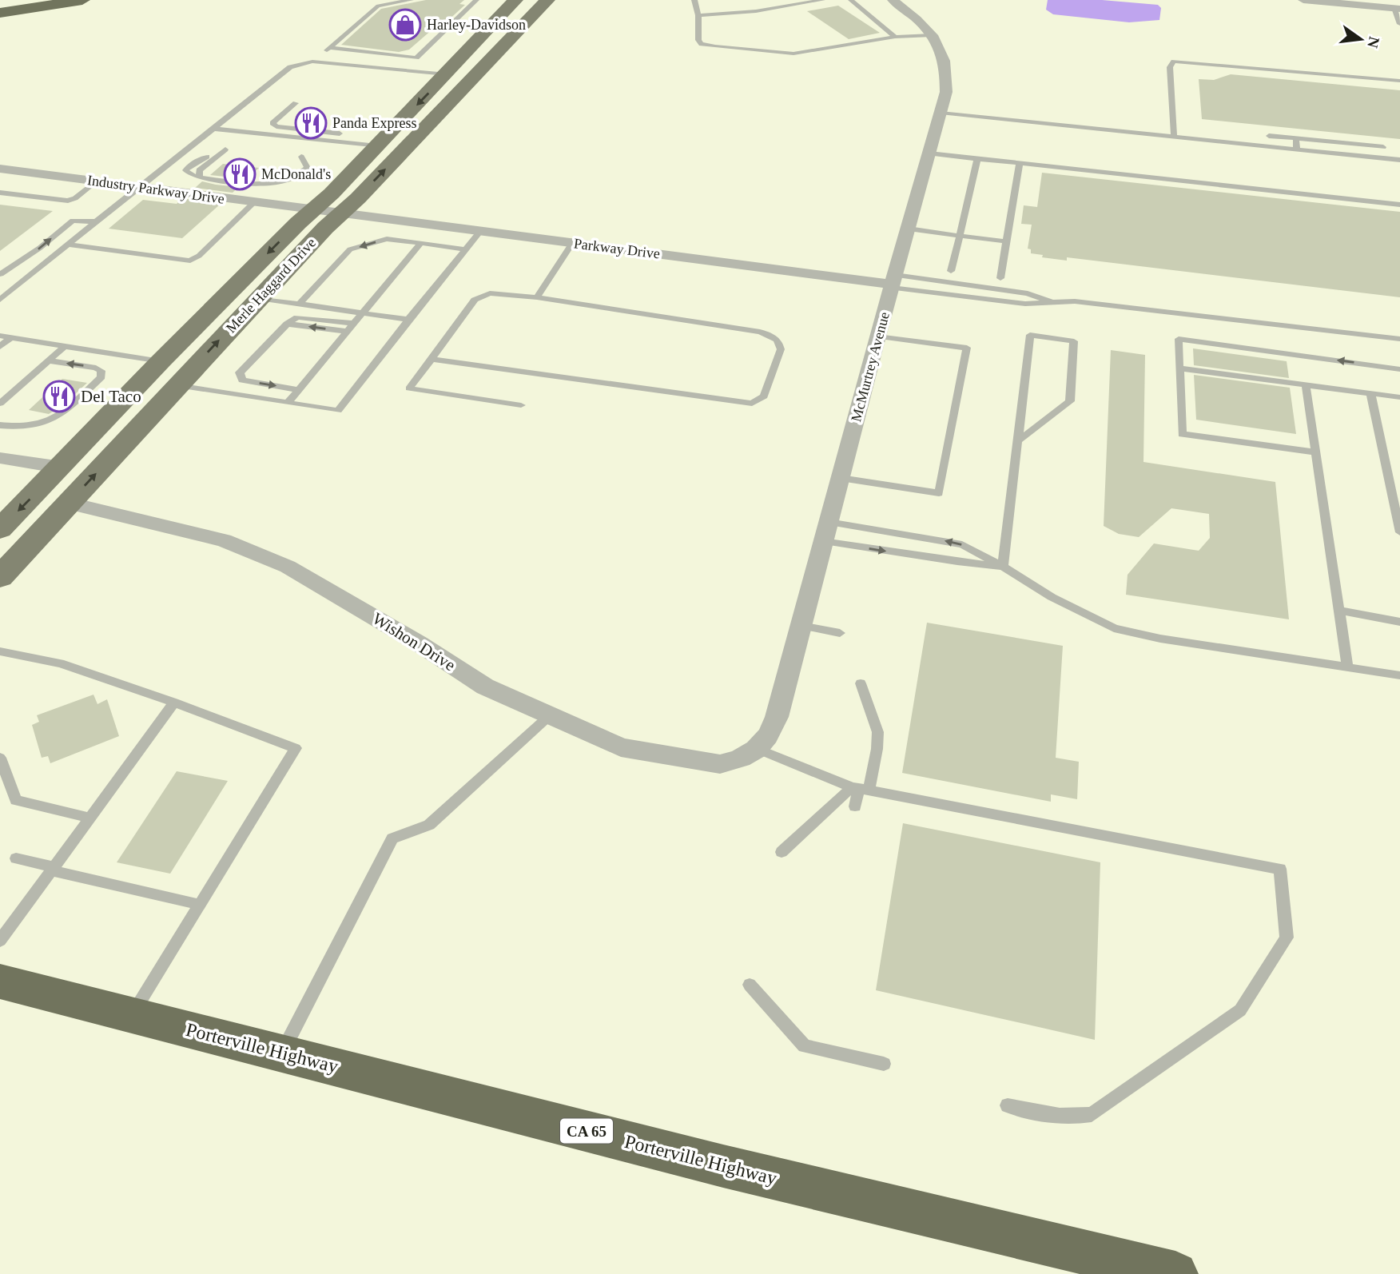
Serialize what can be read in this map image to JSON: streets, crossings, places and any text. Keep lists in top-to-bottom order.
{
  "streets": {
    "highway": ["Porterville Highway", "CA 65"],
    "main road": ["Merle Haggard Drive"],
    "street": [
      "Industry Parkway Drive",
      "Parkway Drive",
      "McMurtrey Avenue",
      "Wishon Drive"
    ]
  },
  "crossings": [
    ["Industry Parkway Drive", "Parkway Drive"],
    ["Industry Parkway Drive", "Merle Haggard Drive"],
    ["Parkway Drive", "Merle Haggard Drive"],
    ["Parkway Drive", "McMurtrey Avenue"],
    ["Merle Haggard Drive", "Wishon Drive"],
    ["McMurtrey Avenue", "Wishon Drive"]
  ],
  "places": {
    "shop": ["Harley-Davidson"],
    "restaurant": ["Panda Express", "McDonald's", "Del Taco"]
  },
  "north": "right"
}
